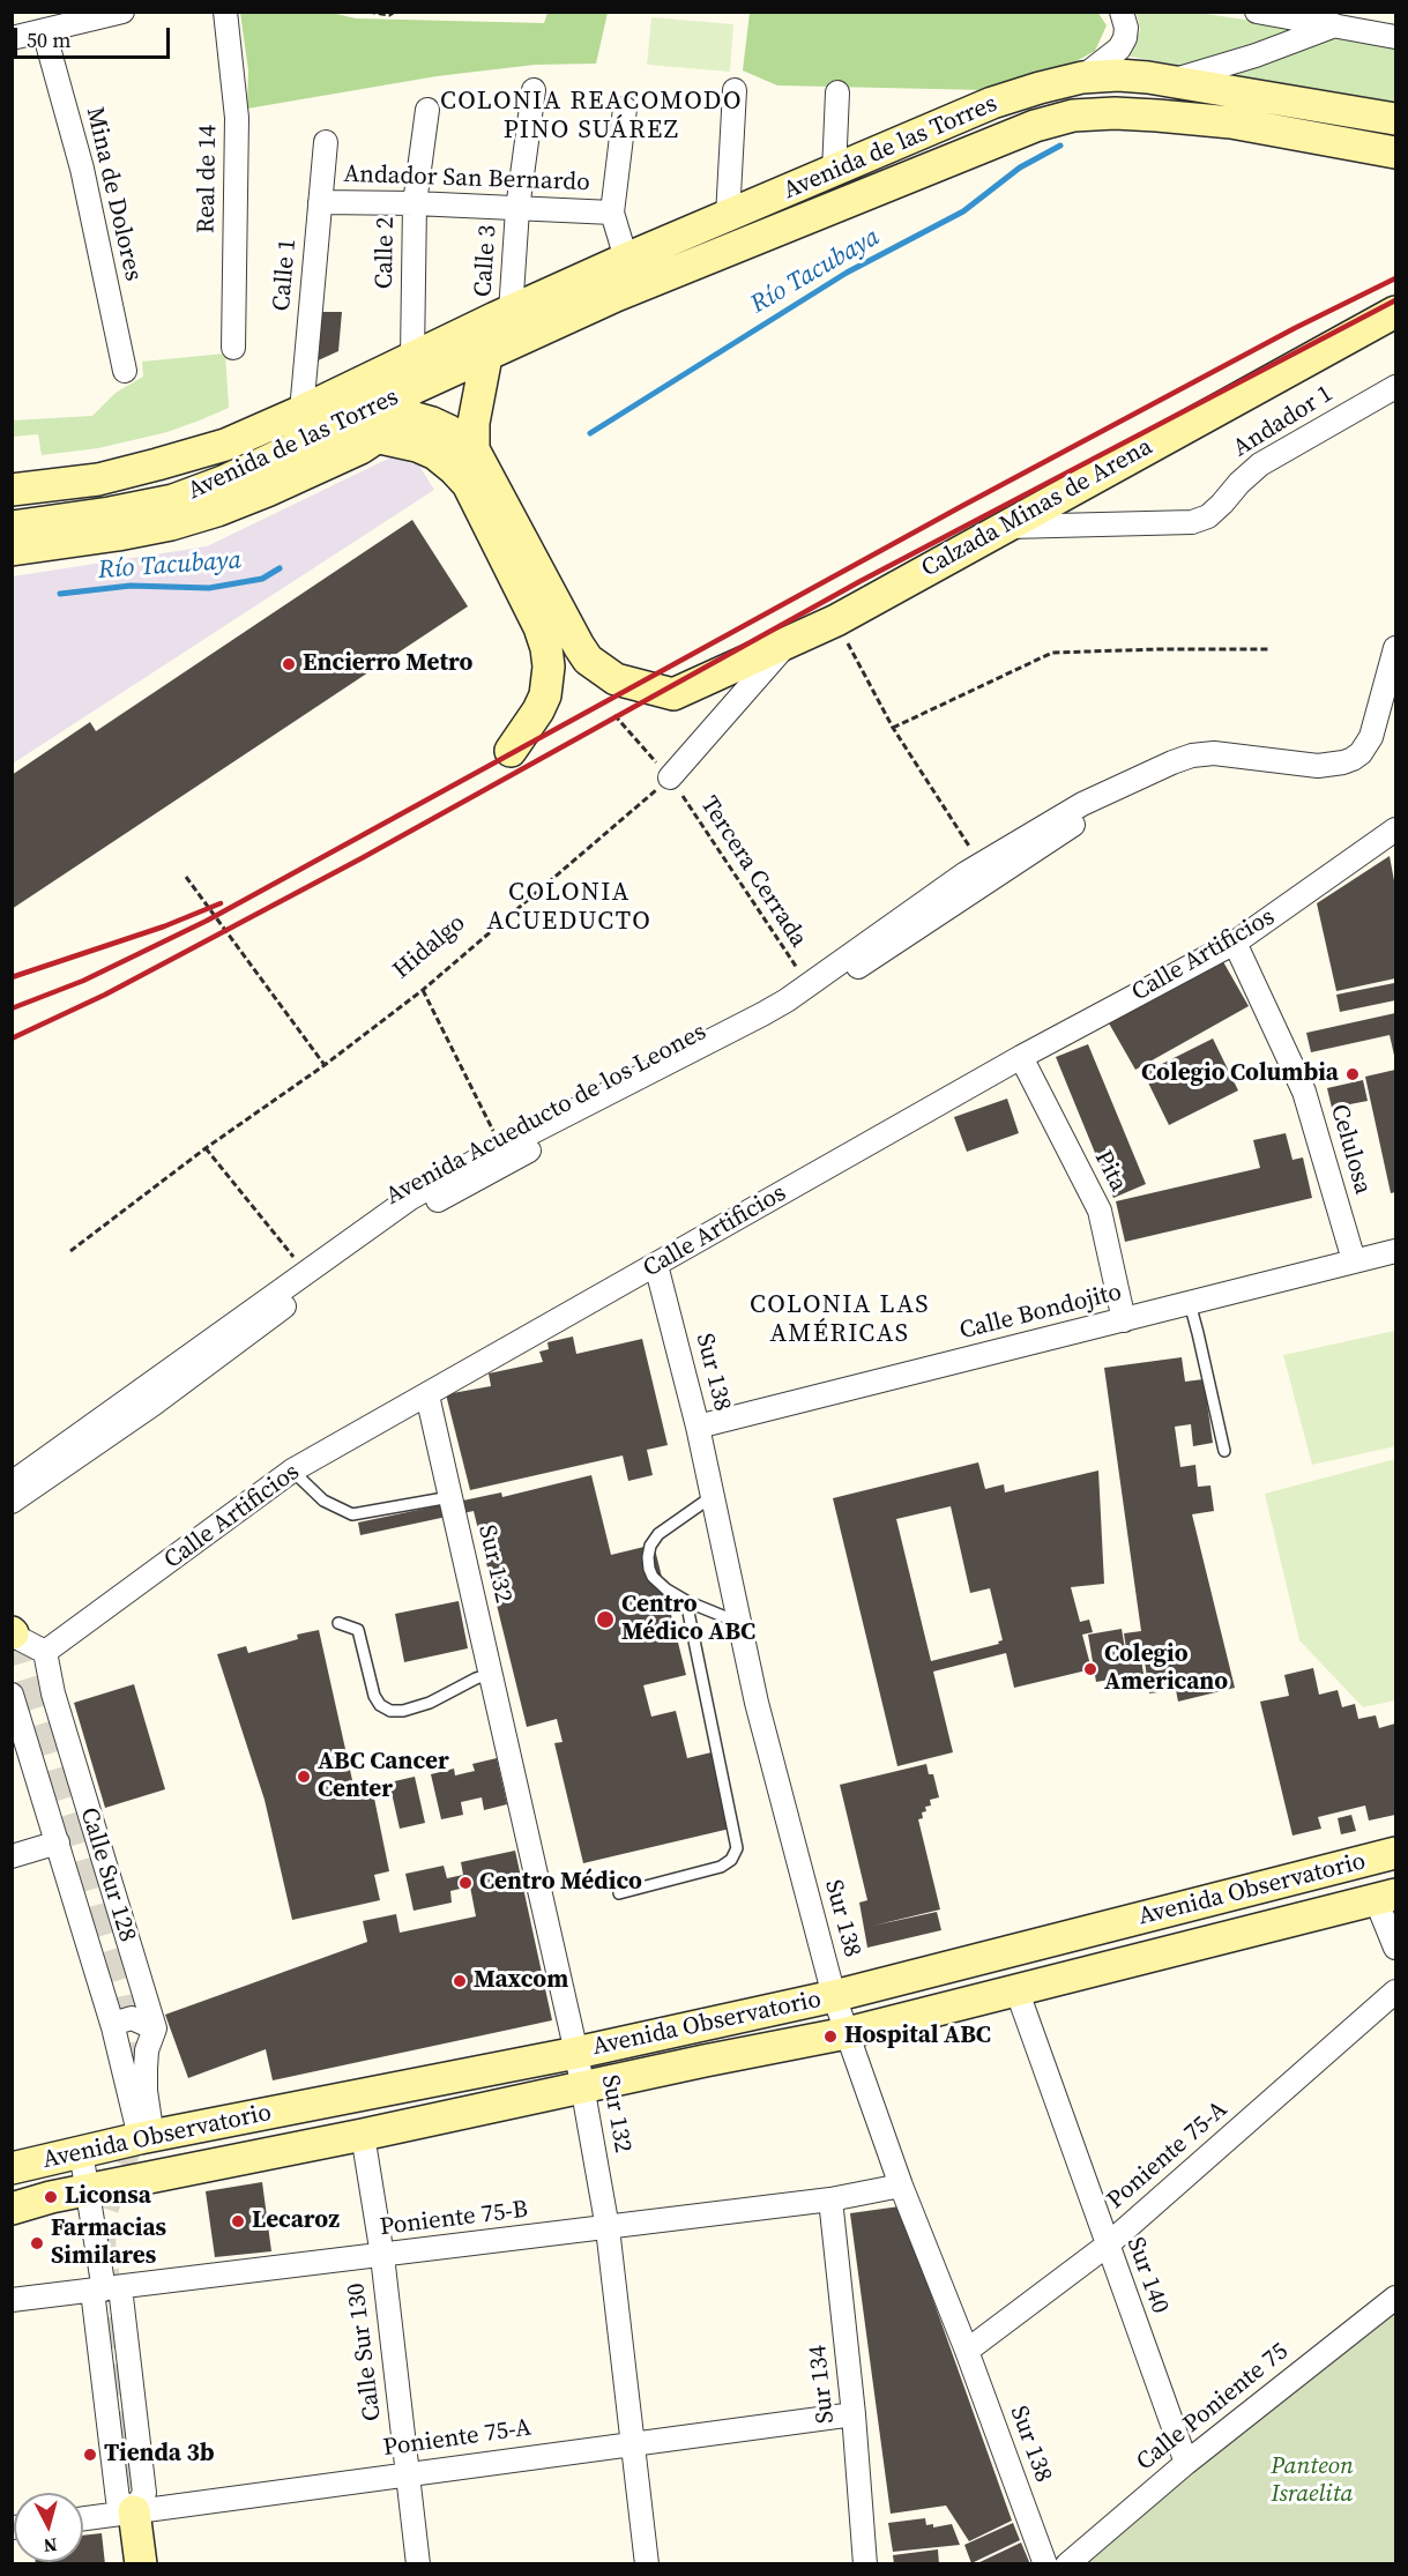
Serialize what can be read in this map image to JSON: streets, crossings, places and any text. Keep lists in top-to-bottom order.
{
  "streets": {
    "street": [
      "Avenida de las Torres",
      "Real de 14",
      "Andador San Bernardo",
      "Mina de Dolores",
      "Calle 2",
      "Calle 3",
      "Calle 1",
      "Andador 1",
      "Calzada Minas de Arena",
      "Calle Artificios",
      "Avenida Acueducto de los Leones",
      "Celulosa",
      "Pita",
      "Calle Bondojito",
      "Sur 138",
      "Sur 132",
      "Calle Sur 128",
      "Avenida Observatorio",
      "Poniente 75-A",
      "Poniente 75-B",
      "Sur 140",
      "Calle Sur 130",
      "Sur 134",
      "Calle Poniente 75"
    ],
    "path": ["Tercera Cerrada", "Hidalgo"]
  },
  "crossings": [
    ["Avenida de las Torres", "Calle 2"],
    ["Avenida de las Torres", "Calle 3"],
    ["Avenida de las Torres", "Calle 1"],
    ["Andador San Bernardo", "Calle 2"],
    ["Andador San Bernardo", "Calle 3"],
    ["Andador San Bernardo", "Calle 1"],
    ["Andador 1", "Calzada Minas de Arena"],
    ["Tercera Cerrada", "Hidalgo"],
    ["Tercera Cerrada", "Avenida Acueducto de los Leones"],
    ["Calle Artificios", "Celulosa"],
    ["Calle Artificios", "Pita"],
    ["Calle Artificios", "Sur 138"],
    ["Calle Artificios", "Sur 132"],
    ["Calle Artificios", "Calle Sur 128"],
    ["Celulosa", "Calle Bondojito"],
    ["Pita", "Calle Bondojito"],
    ["Calle Bondojito", "Sur 138"],
    ["Sur 138", "Avenida Observatorio"],
    ["Sur 138", "Poniente 75-A"],
    ["Sur 138", "Poniente 75-B"],
    ["Sur 132", "Avenida Observatorio"],
    ["Sur 132", "Poniente 75-A"],
    ["Sur 132", "Poniente 75-B"],
    ["Calle Sur 128", "Avenida Observatorio"],
    ["Avenida Observatorio", "Sur 140"],
    ["Avenida Observatorio", "Calle Sur 130"],
    ["Poniente 75-A", "Sur 140"],
    ["Poniente 75-A", "Calle Sur 130"],
    ["Poniente 75-A", "Sur 134"],
    ["Poniente 75-B", "Calle Sur 130"],
    ["Poniente 75-B", "Sur 134"],
    ["Sur 140", "Calle Poniente 75"]
  ],
  "districts": ["COLONIA REACOMODO PINO SUÁREZ", "COLONIA ACUEDUCTO", "COLONIA LAS AMÉRICAS"],
  "water": ["Río Tacubaya"],
  "parks": ["Panteon Israelita"],
  "places": [
    "Encierro Metro",
    "Colegio Columbia",
    "Centro Médico ABC",
    "Colegio Americano",
    "ABC Cancer Center",
    "Centro Médico",
    "Maxcom",
    "Hospital ABC",
    "Liconsa",
    "Lecaroz",
    "Farmacias Similares",
    "Tienda 3b"
  ],
  "scale_bar": "50 m",
  "north": "bottom"
}
